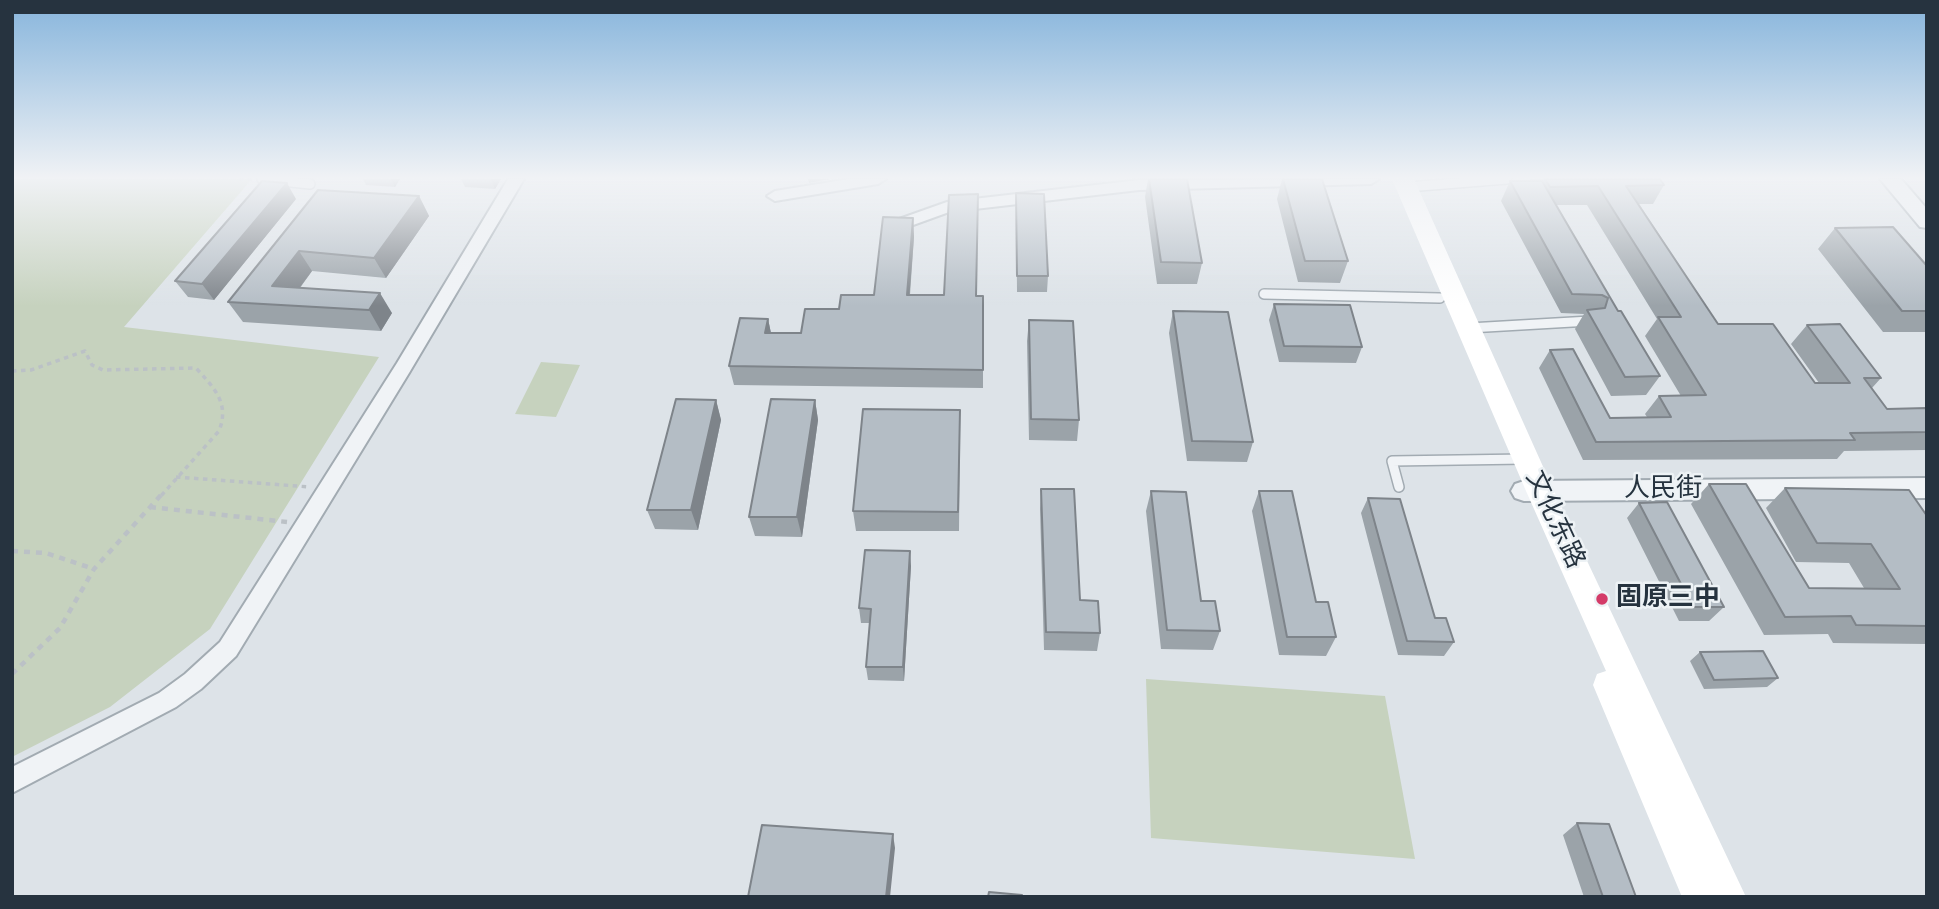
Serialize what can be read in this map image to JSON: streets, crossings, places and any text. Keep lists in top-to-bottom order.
{
  "streets": {
    "main road": ["文化东路"],
    "street": ["人民街"]
  },
  "crossings": [
    ["人民街", "文化东路"]
  ],
  "places": ["固原三中"]
}
